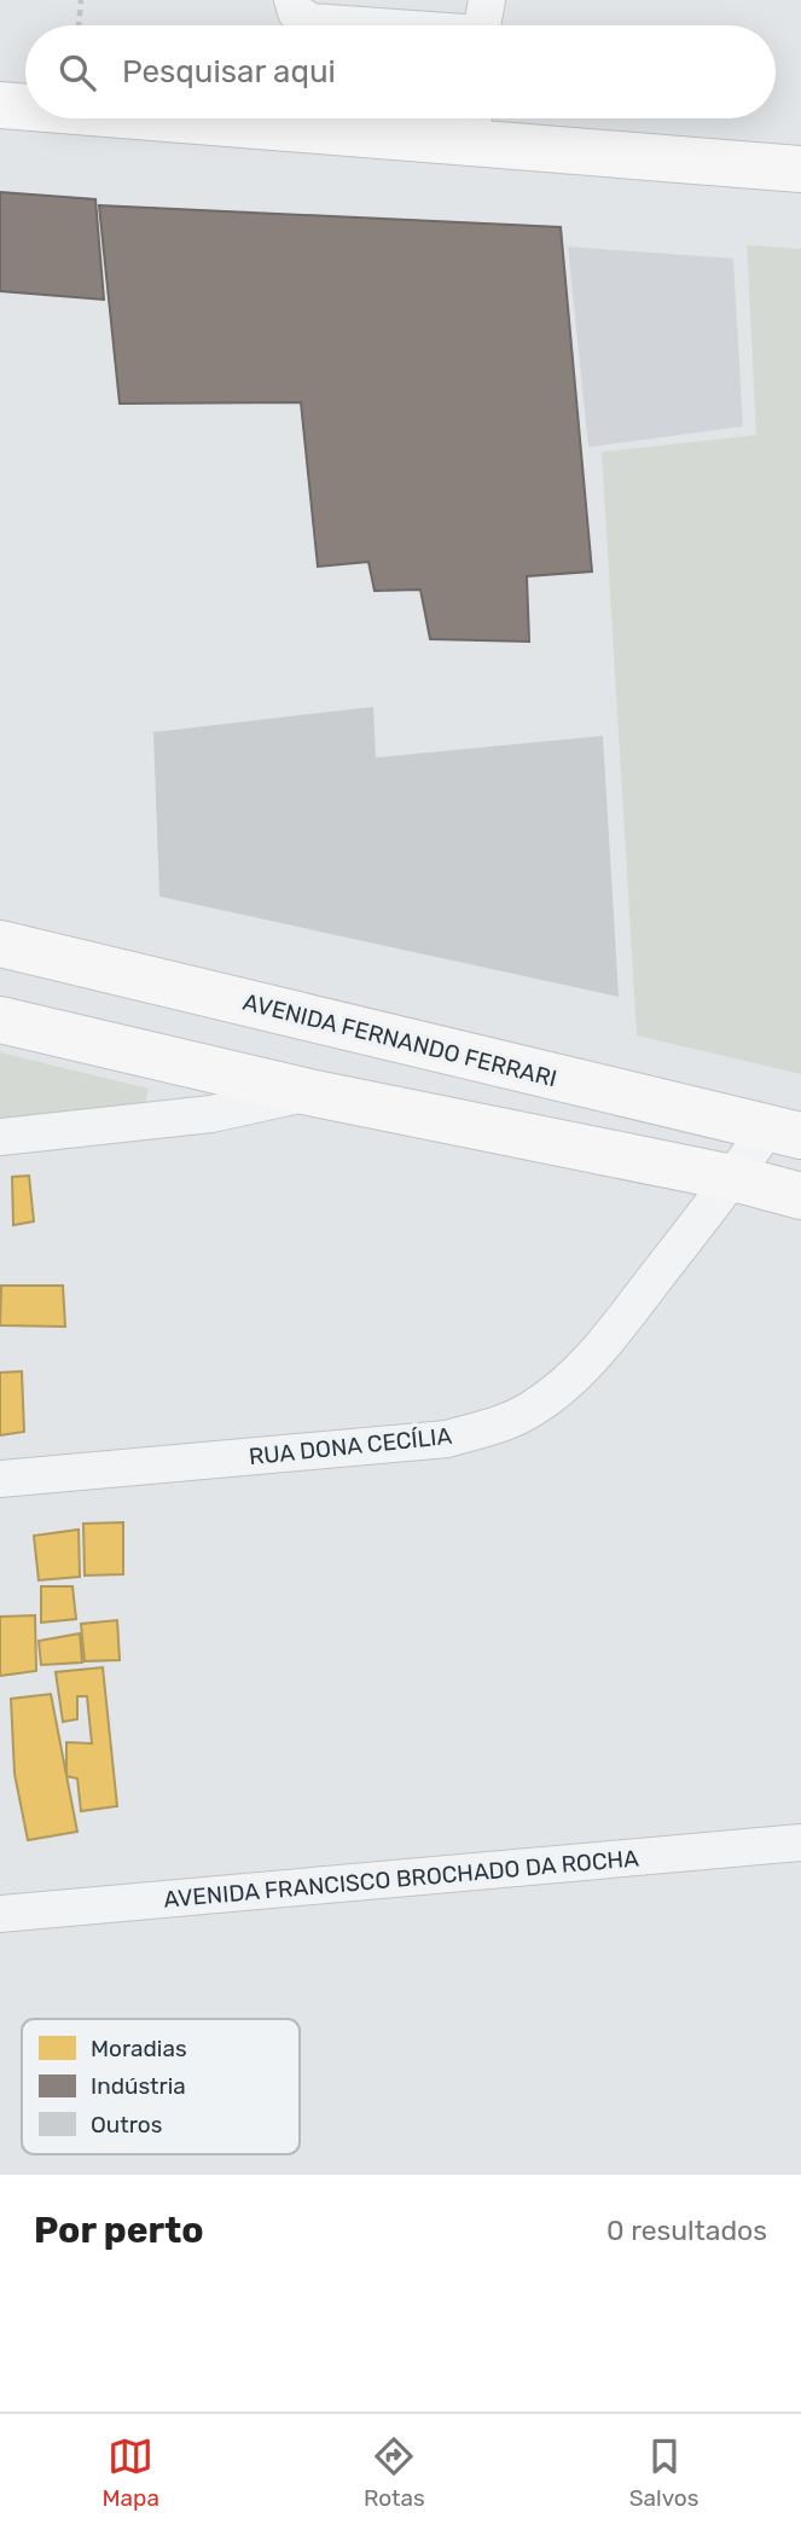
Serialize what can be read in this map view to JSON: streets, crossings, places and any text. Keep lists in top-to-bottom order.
{
  "streets": {
    "main road": ["AVENIDA FERNANDO FERRARI"],
    "street": ["RUA DONA CECÍLIA", "AVENIDA FRANCISCO BROCHADO DA ROCHA"]
  },
  "crossings": [
    ["AVENIDA FERNANDO FERRARI", "RUA DONA CECÍLIA"]
  ],
  "legend": ["Moradias", "Indústria", "Outros"],
  "page": {
    "search": "Pesquisar aqui",
    "heading": ["Por perto", "0 resultados"],
    "nav": ["Mapa", "Rotas", "Salvos"]
  }
}
